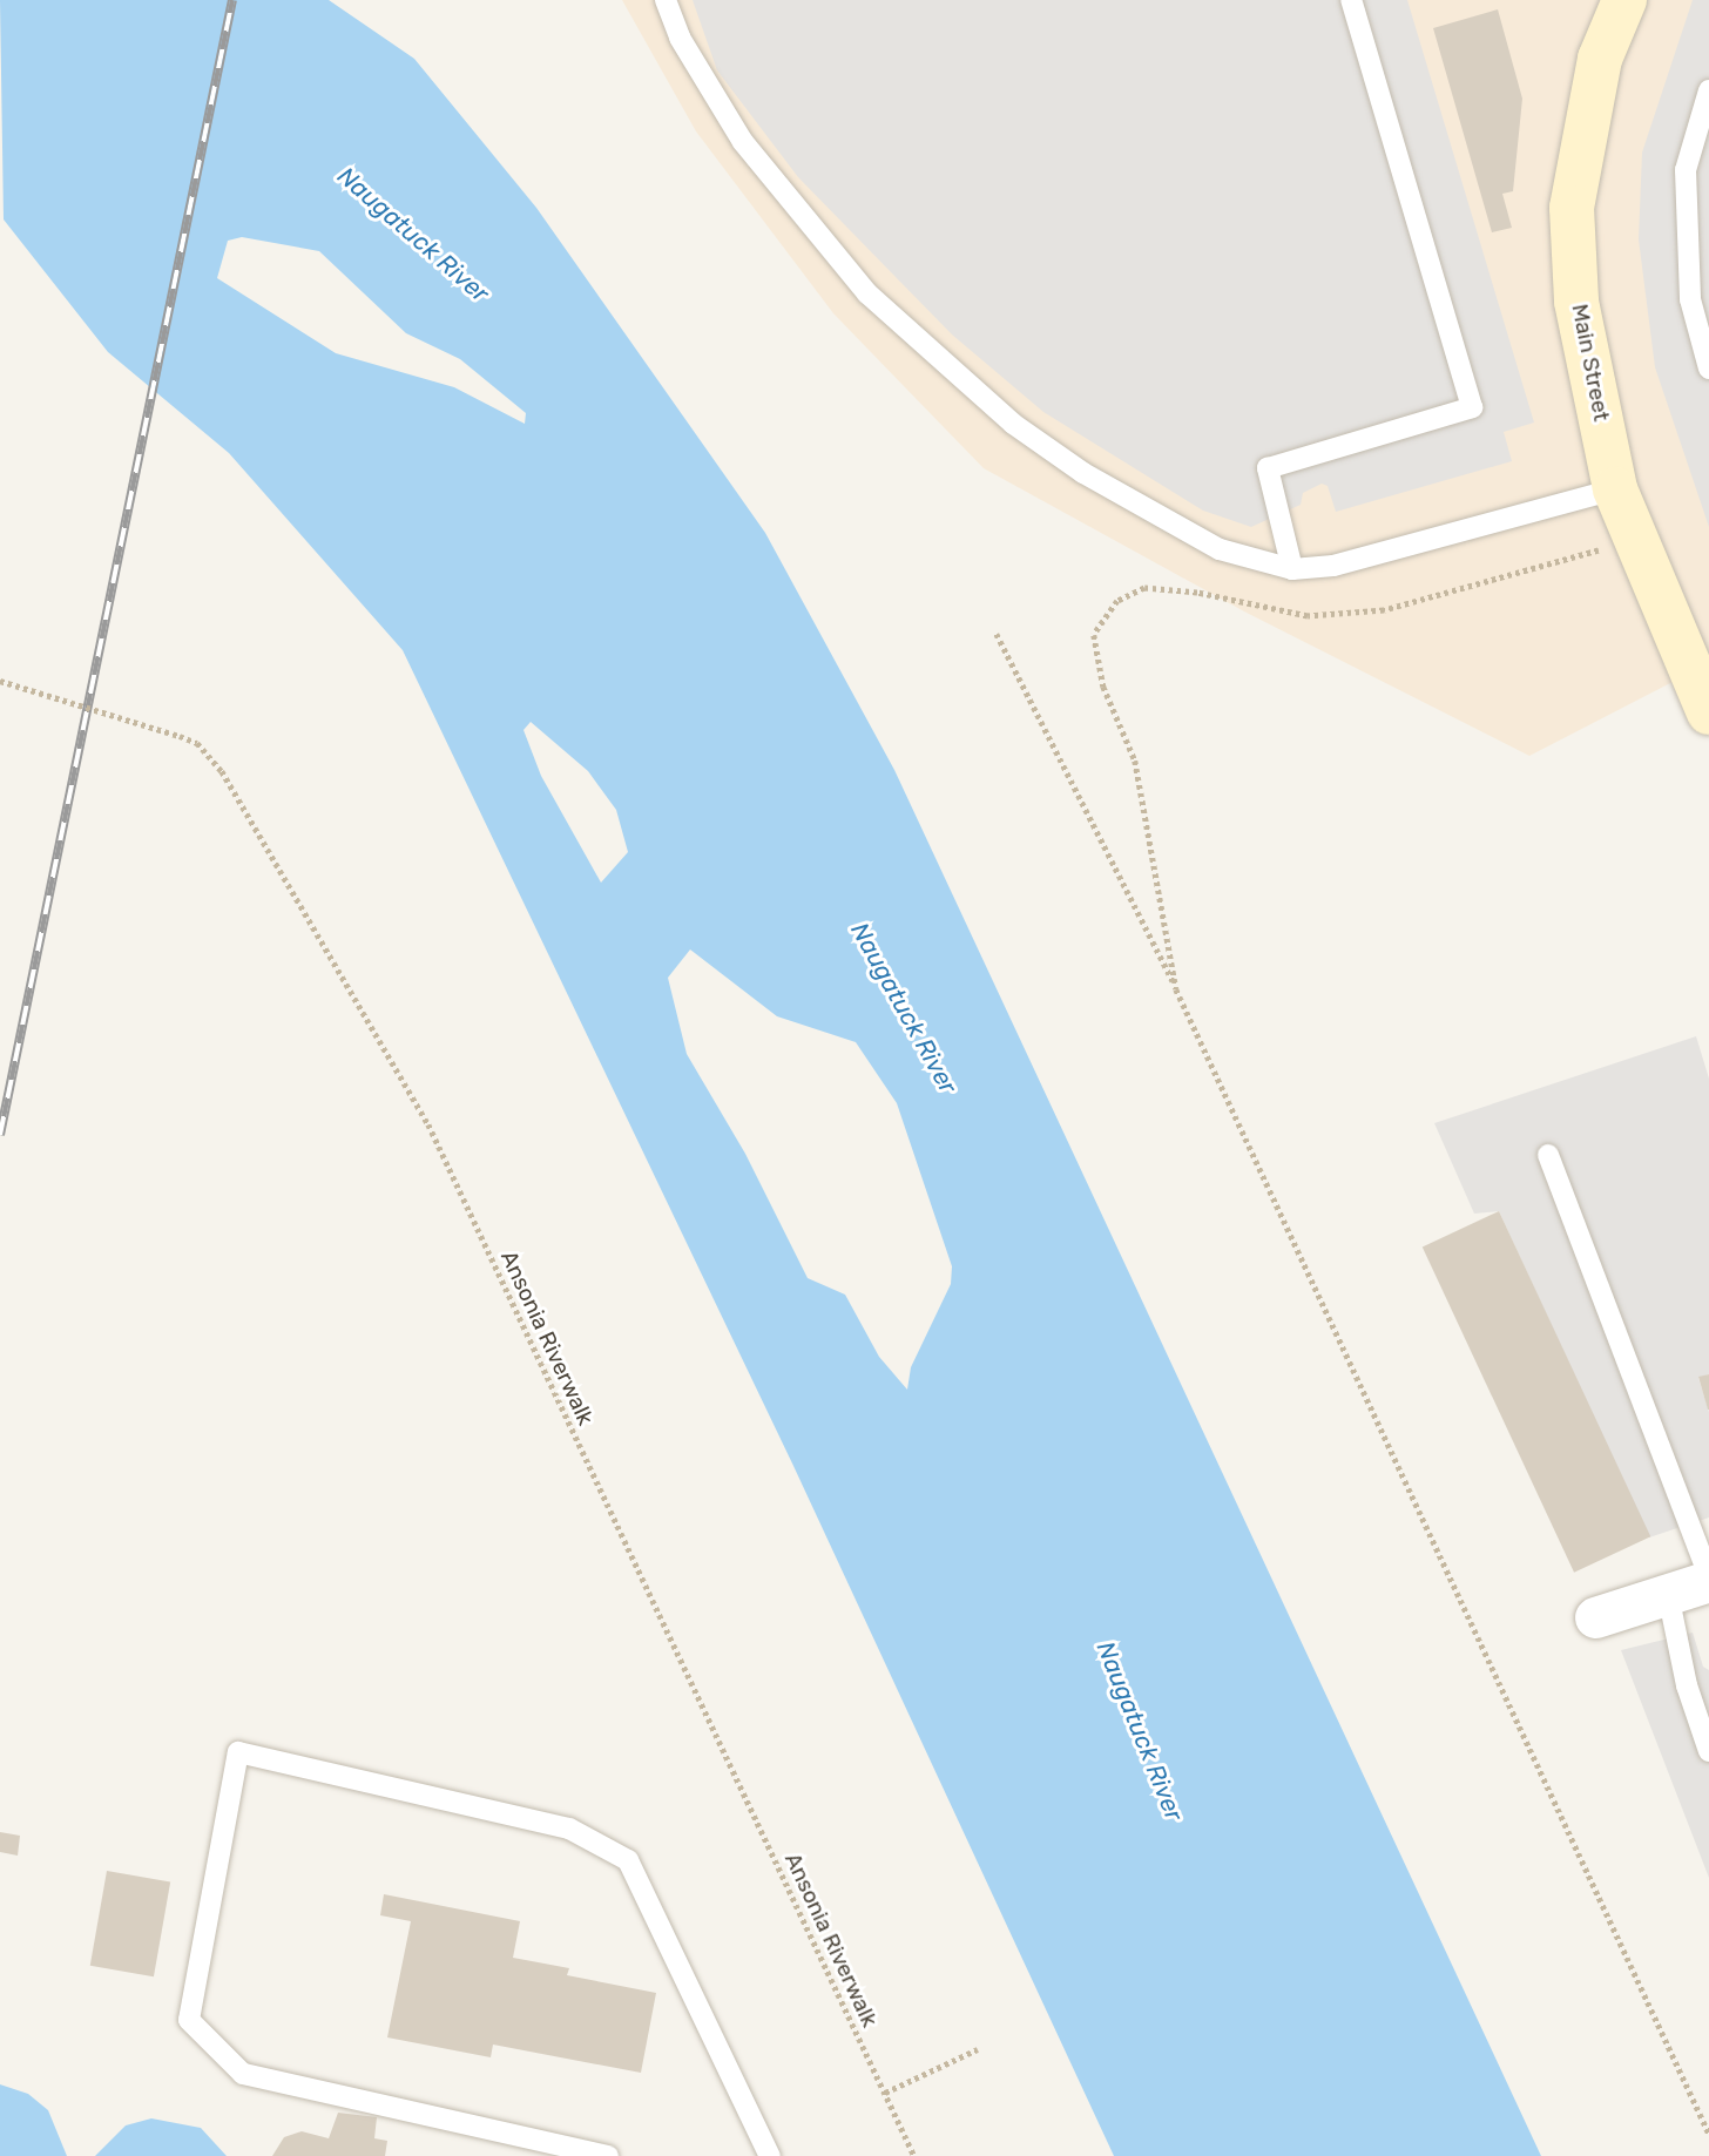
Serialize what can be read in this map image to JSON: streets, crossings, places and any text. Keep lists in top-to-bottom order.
{
  "streets": {
    "main road": ["Main Street"],
    "path": ["Ansonia Riverwalk"]
  },
  "water": ["Naugatuck River"]
}
